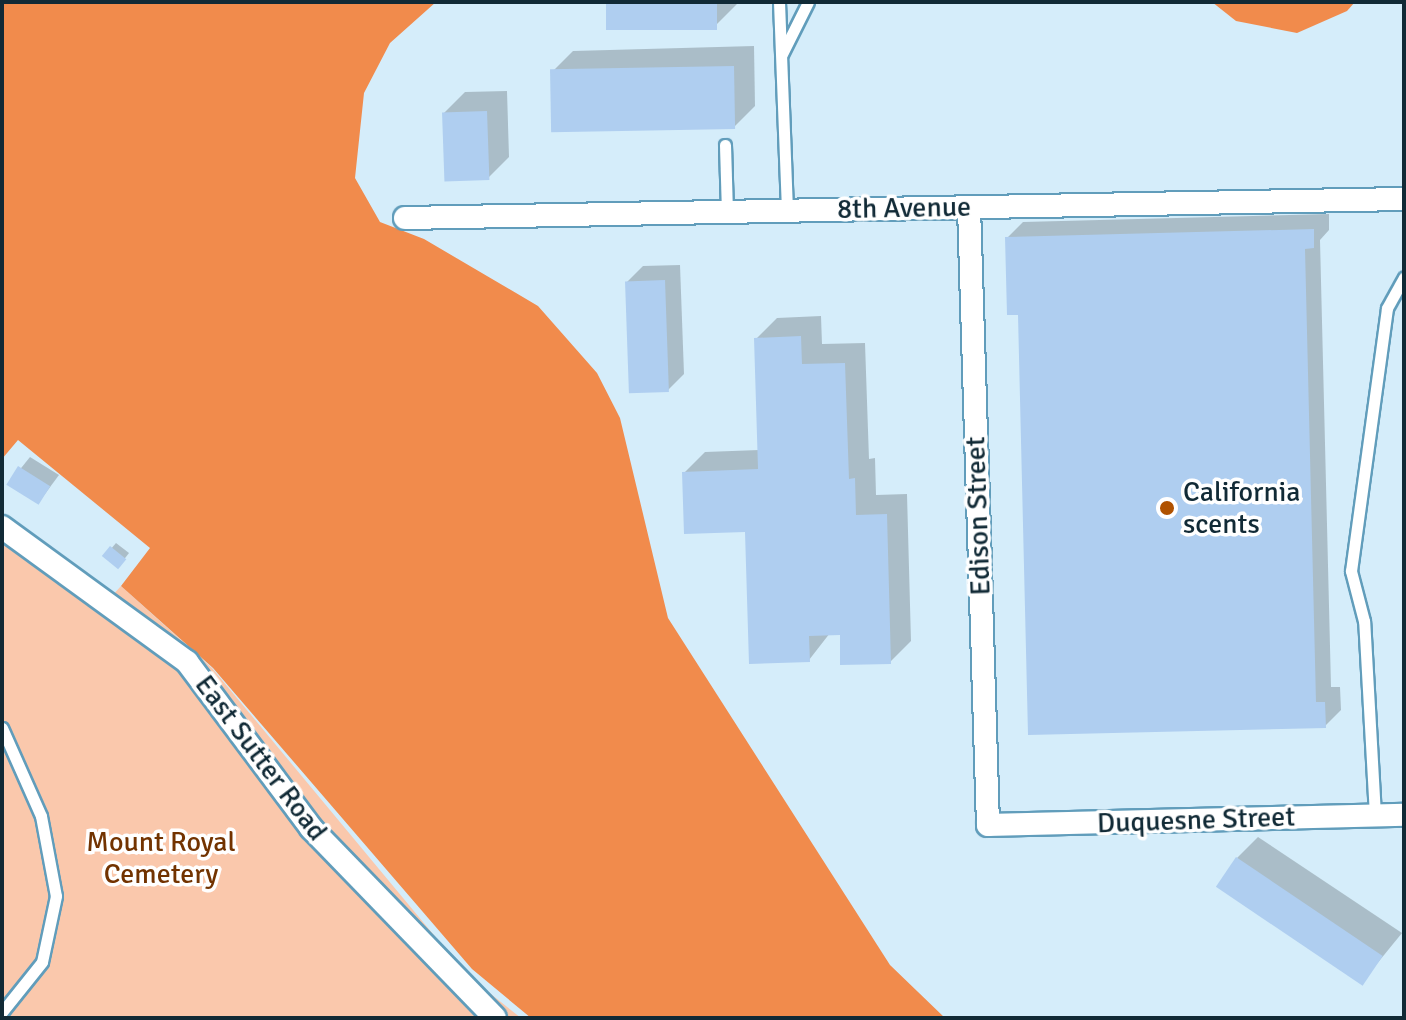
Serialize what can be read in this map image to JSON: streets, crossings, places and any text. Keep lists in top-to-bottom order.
{
  "streets": {
    "street": [
      "8th Avenue",
      "Edison Street",
      "East Sutter Road",
      "Duquesne Street"
    ]
  },
  "crossings": [
    ["8th Avenue", "Edison Street"],
    ["Edison Street", "Duquesne Street"]
  ],
  "parks": ["Mount Royal Cemetery"],
  "places": ["California scents"]
}
